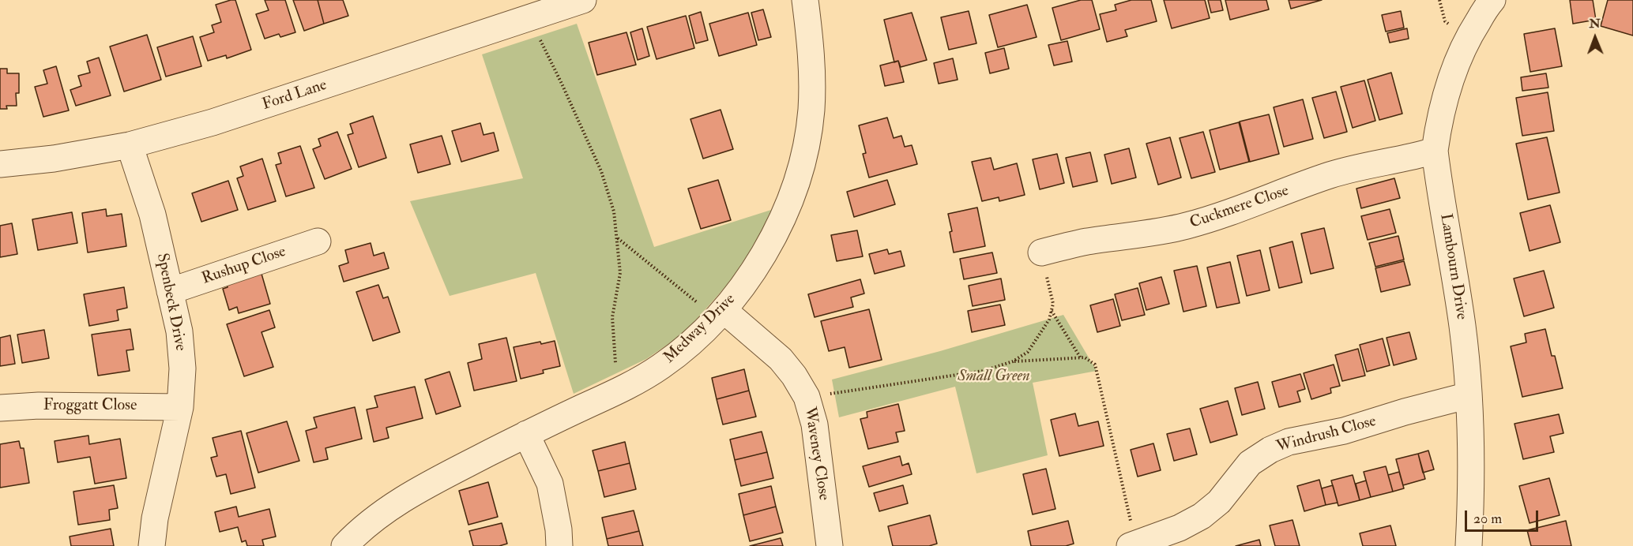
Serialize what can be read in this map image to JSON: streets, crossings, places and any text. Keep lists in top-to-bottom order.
{
  "streets": {
    "street": [
      "Ford Lane",
      "Cuckmere Close",
      "Rushup Close",
      "Lambourn Drive",
      "Spenbeck Drive",
      "Medway Drive",
      "Froggatt Close",
      "Windrush Close",
      "Waveney Close"
    ]
  },
  "crossings": [
    ["Ford Lane", "Spenbeck Drive"],
    ["Cuckmere Close", "Lambourn Drive"],
    ["Rushup Close", "Spenbeck Drive"],
    ["Lambourn Drive", "Windrush Close"],
    ["Spenbeck Drive", "Froggatt Close"],
    ["Medway Drive", "Waveney Close"]
  ],
  "parks": ["Small Green"],
  "scale_bar": "20 m",
  "north": "top"
}
